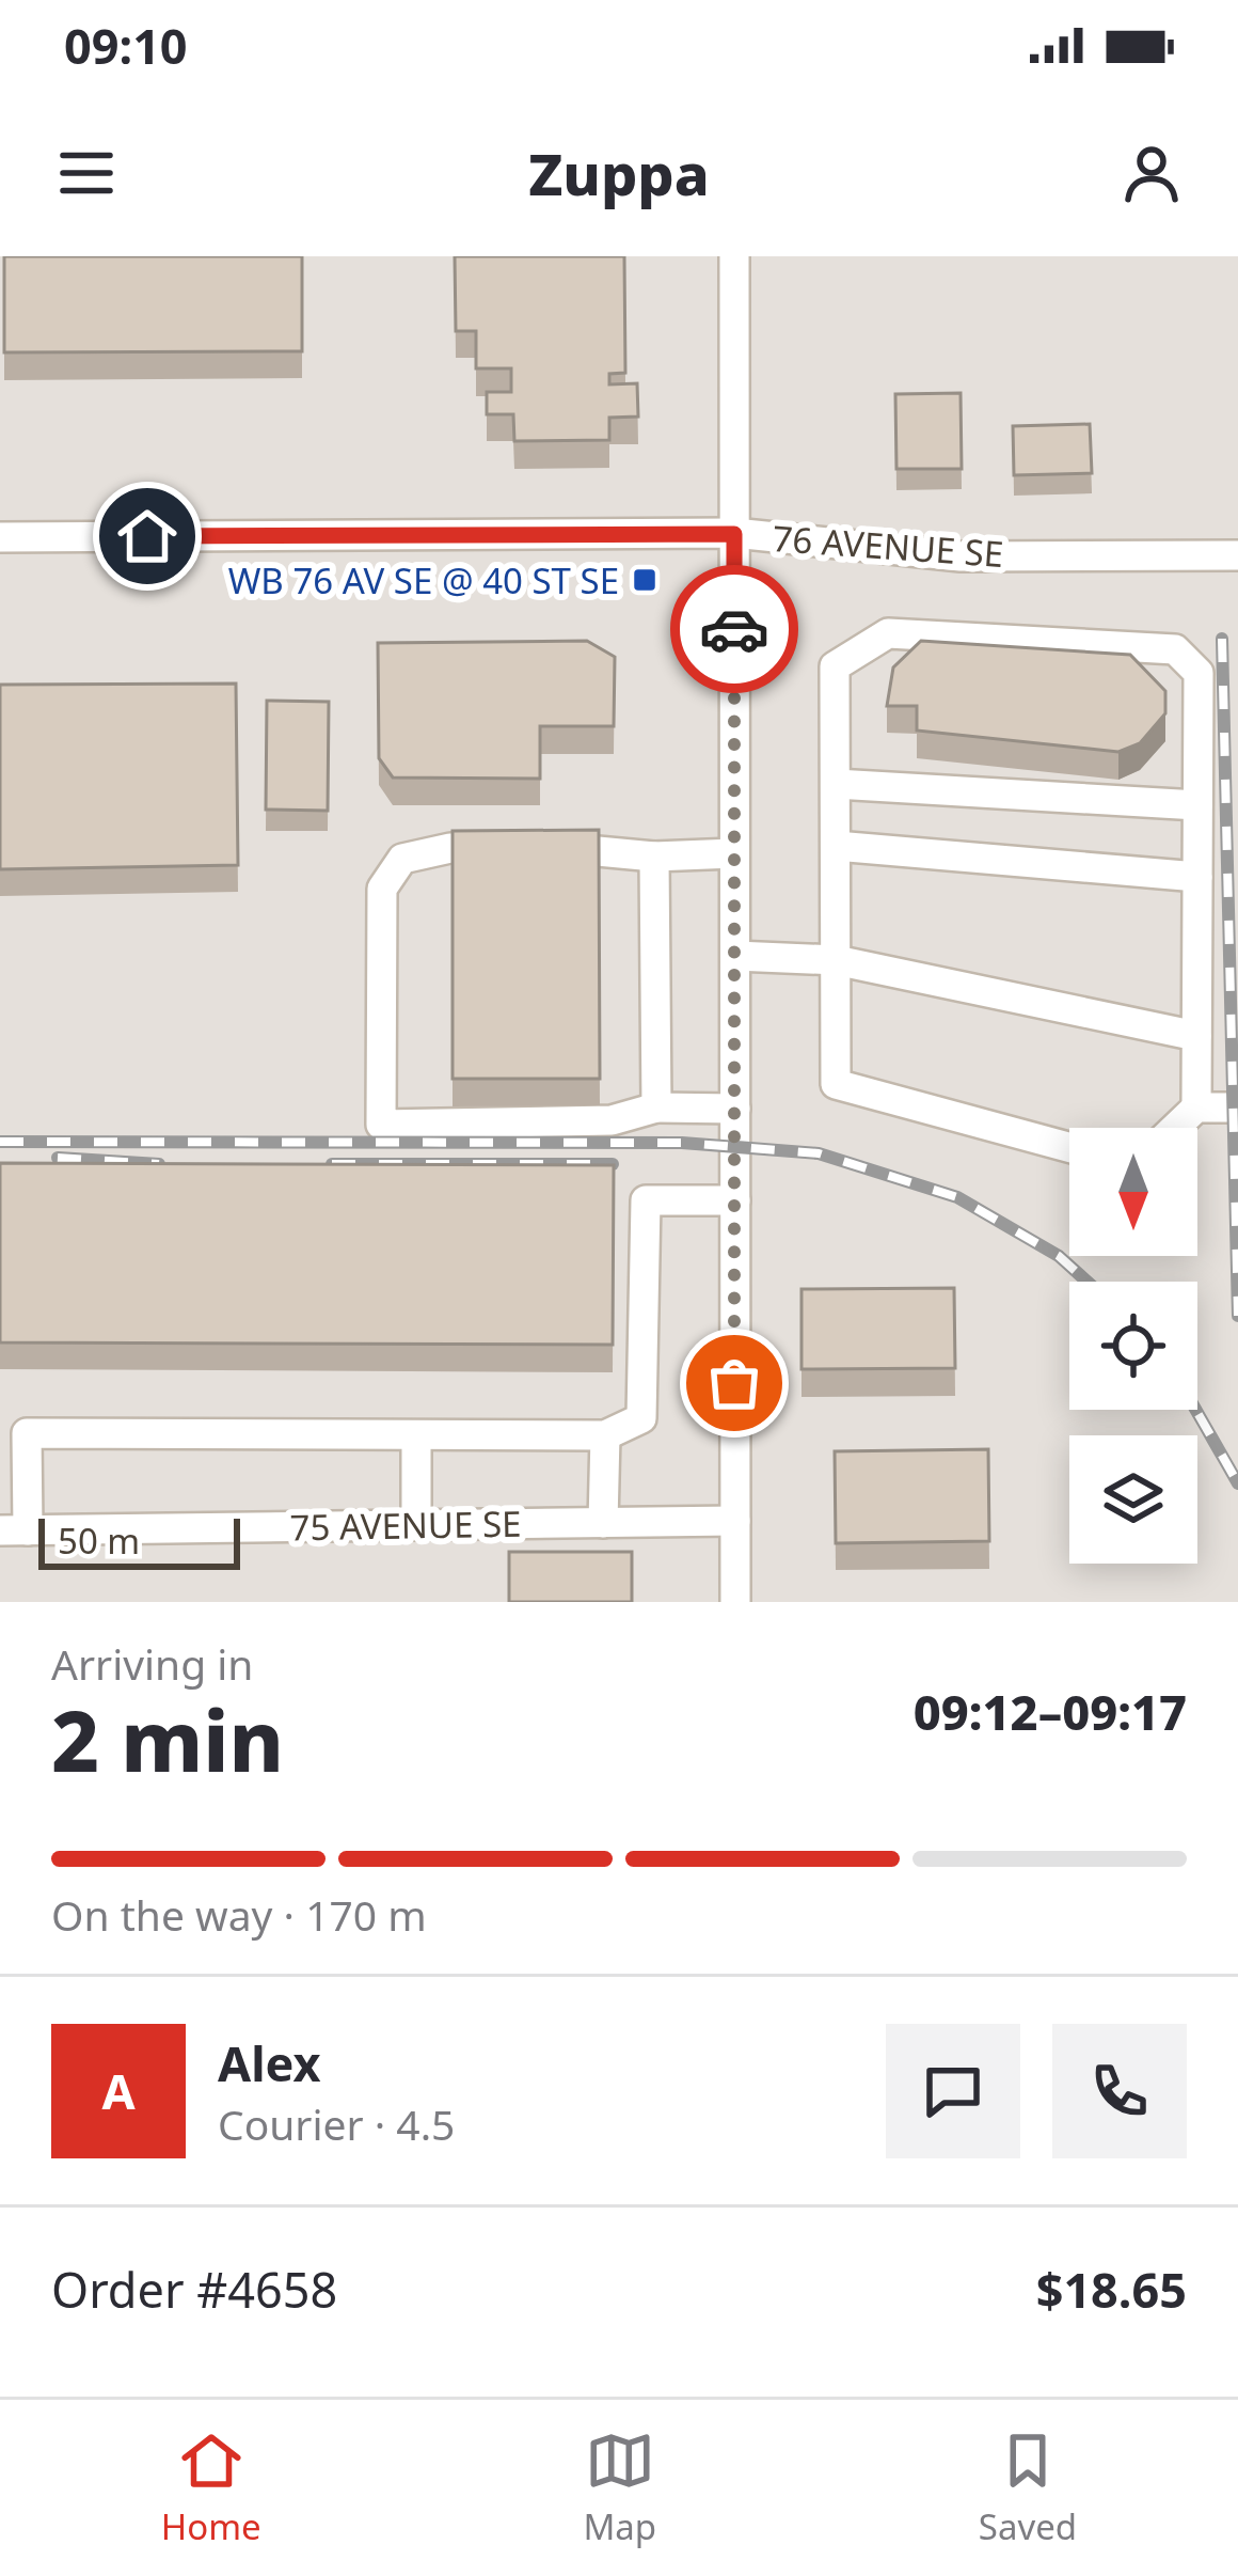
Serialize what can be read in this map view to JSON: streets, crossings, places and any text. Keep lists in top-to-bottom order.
{
  "streets": {
    "street": ["76 AVENUE SE", "75 AVENUE SE"]
  },
  "places": {
    "transit": ["WB 76 AV SE @ 40 ST SE"]
  },
  "scale_bar": "50 m",
  "north": "bottom",
  "page": {
    "status": "09:10",
    "header": "Zuppa",
    "scale": "50 m",
    "heading": ["2 min", "Arriving in", "09:12–09:17"],
    "panel": [
      "Alex",
      "Courier · 4.5",
      "Order #4658",
      "$18.65"
    ],
    "bar": "On the way · 170 m",
    "round": "A",
    "tabs": ["Home", "Map", "Saved"]
  }
}
